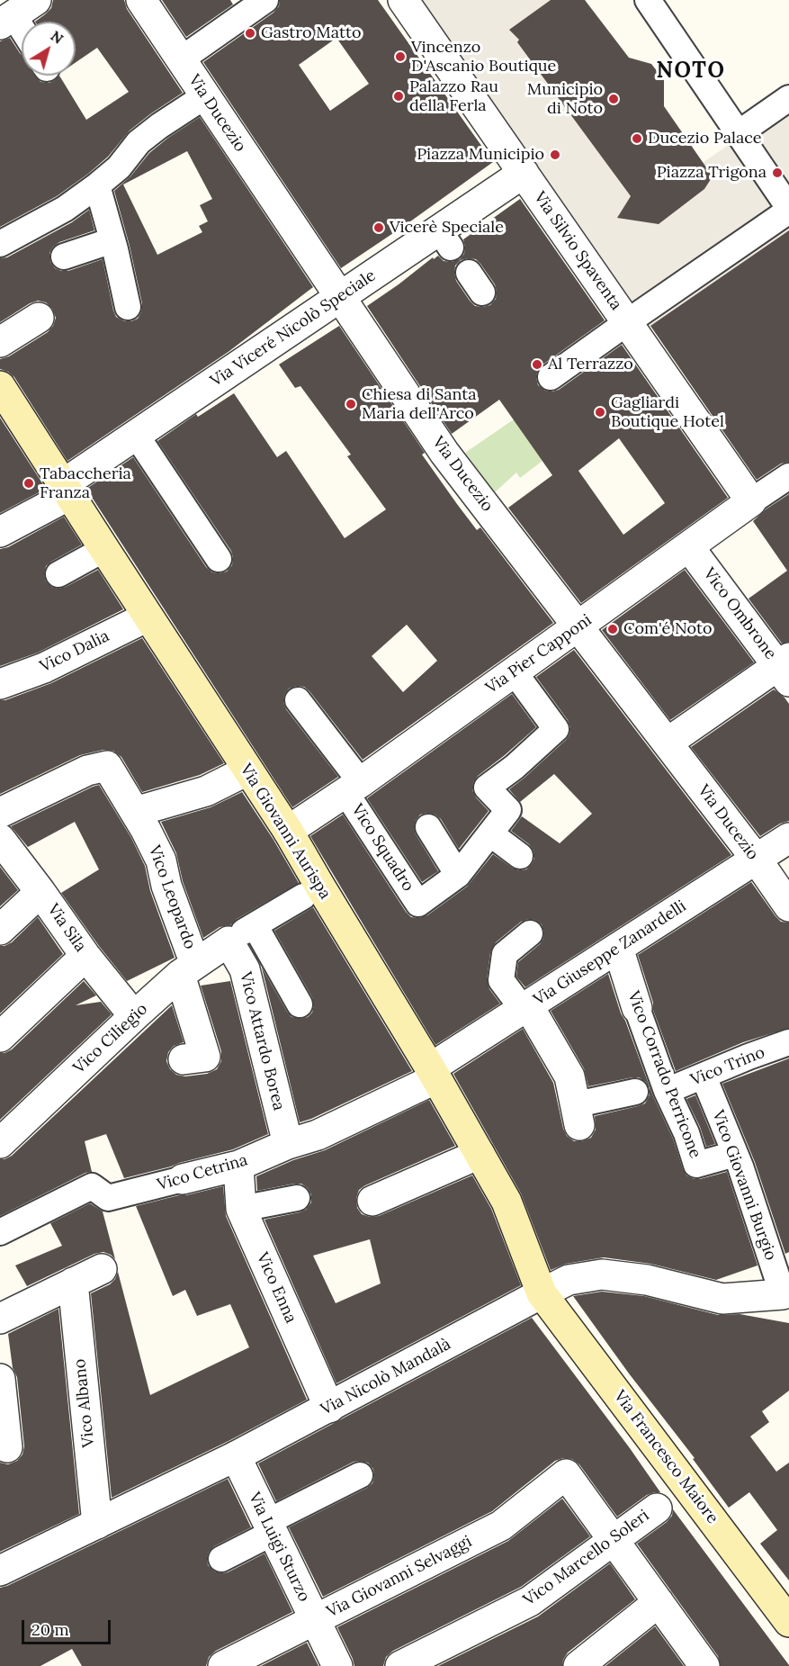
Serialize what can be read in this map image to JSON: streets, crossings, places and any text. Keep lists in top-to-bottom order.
{
  "streets": {
    "main road": ["Via Giovanni Aurispa", "Via Francesco Maiore"],
    "street": [
      "Via Ducezio",
      "Via Silvio Spaventa",
      "Via Viceré Nicolò Speciale",
      "Vico Ombrone",
      "Vico Dalia",
      "Via Pier Capponi",
      "Vico Squadro",
      "Vico Leopardo",
      "Via Sila",
      "Via Giuseppe Zanardelli",
      "Vico Ciliegio",
      "Vico Attardo Borea",
      "Vico Trino",
      "Vico Corrado Perricone",
      "Vico Cetrina",
      "Vico Giovanni Burgio",
      "Vico Enna",
      "Via Nicolò Mandalà",
      "Vico Albano",
      "Via Luigi Sturzo",
      "Vico Marcello Soleri",
      "Via Giovanni Selvaggi"
    ]
  },
  "crossings": [
    ["Via Ducezio", "Via Viceré Nicolò Speciale"],
    ["Via Ducezio", "Via Pier Capponi"],
    ["Via Ducezio", "Via Giuseppe Zanardelli"],
    ["Via Silvio Spaventa", "Via Viceré Nicolò Speciale"],
    ["Via Silvio Spaventa", "Via Pier Capponi"],
    ["Via Viceré Nicolò Speciale", "Via Giovanni Aurispa"],
    ["Vico Ombrone", "Via Pier Capponi"],
    ["Vico Dalia", "Via Giovanni Aurispa"],
    ["Via Pier Capponi", "Via Giovanni Aurispa"],
    ["Via Pier Capponi", "Vico Squadro"],
    ["Via Giovanni Aurispa", "Via Giuseppe Zanardelli"],
    ["Via Giovanni Aurispa", "Vico Cetrina"],
    ["Via Giovanni Aurispa", "Via Nicolò Mandalà"],
    ["Via Giovanni Aurispa", "Via Francesco Maiore"],
    ["Vico Leopardo", "Vico Ciliegio"],
    ["Via Sila", "Vico Ciliegio"],
    ["Via Giuseppe Zanardelli", "Vico Corrado Perricone"],
    ["Via Giuseppe Zanardelli", "Vico Cetrina"],
    ["Vico Ciliegio", "Vico Attardo Borea"],
    ["Vico Attardo Borea", "Vico Cetrina"],
    ["Vico Trino", "Vico Corrado Perricone"],
    ["Vico Trino", "Vico Giovanni Burgio"],
    ["Vico Corrado Perricone", "Vico Giovanni Burgio"],
    ["Vico Cetrina", "Vico Enna"],
    ["Vico Giovanni Burgio", "Via Nicolò Mandalà"],
    ["Vico Enna", "Via Nicolò Mandalà"],
    ["Via Nicolò Mandalà", "Vico Albano"],
    ["Via Nicolò Mandalà", "Via Francesco Maiore"],
    ["Via Nicolò Mandalà", "Via Luigi Sturzo"],
    ["Via Luigi Sturzo", "Via Giovanni Selvaggi"],
    ["Vico Marcello Soleri", "Via Giovanni Selvaggi"]
  ],
  "districts": ["NOTO"],
  "places": [
    "Gastro Matto",
    "Vincenzo D'Ascanio Boutique",
    "Palazzo Rau della Ferla",
    "Municipio di Noto",
    "Ducezio Palace",
    "Piazza Municipio",
    "Piazza Trigona",
    "Vicerè Speciale",
    "Al Terrazzo",
    "Chiesa di Santa Maria dell'Arco",
    "Gagliardi Boutique Hotel",
    "Tabaccheria Franza",
    "Com'é Noto"
  ],
  "scale_bar": "20 m",
  "north": "top right"
}
